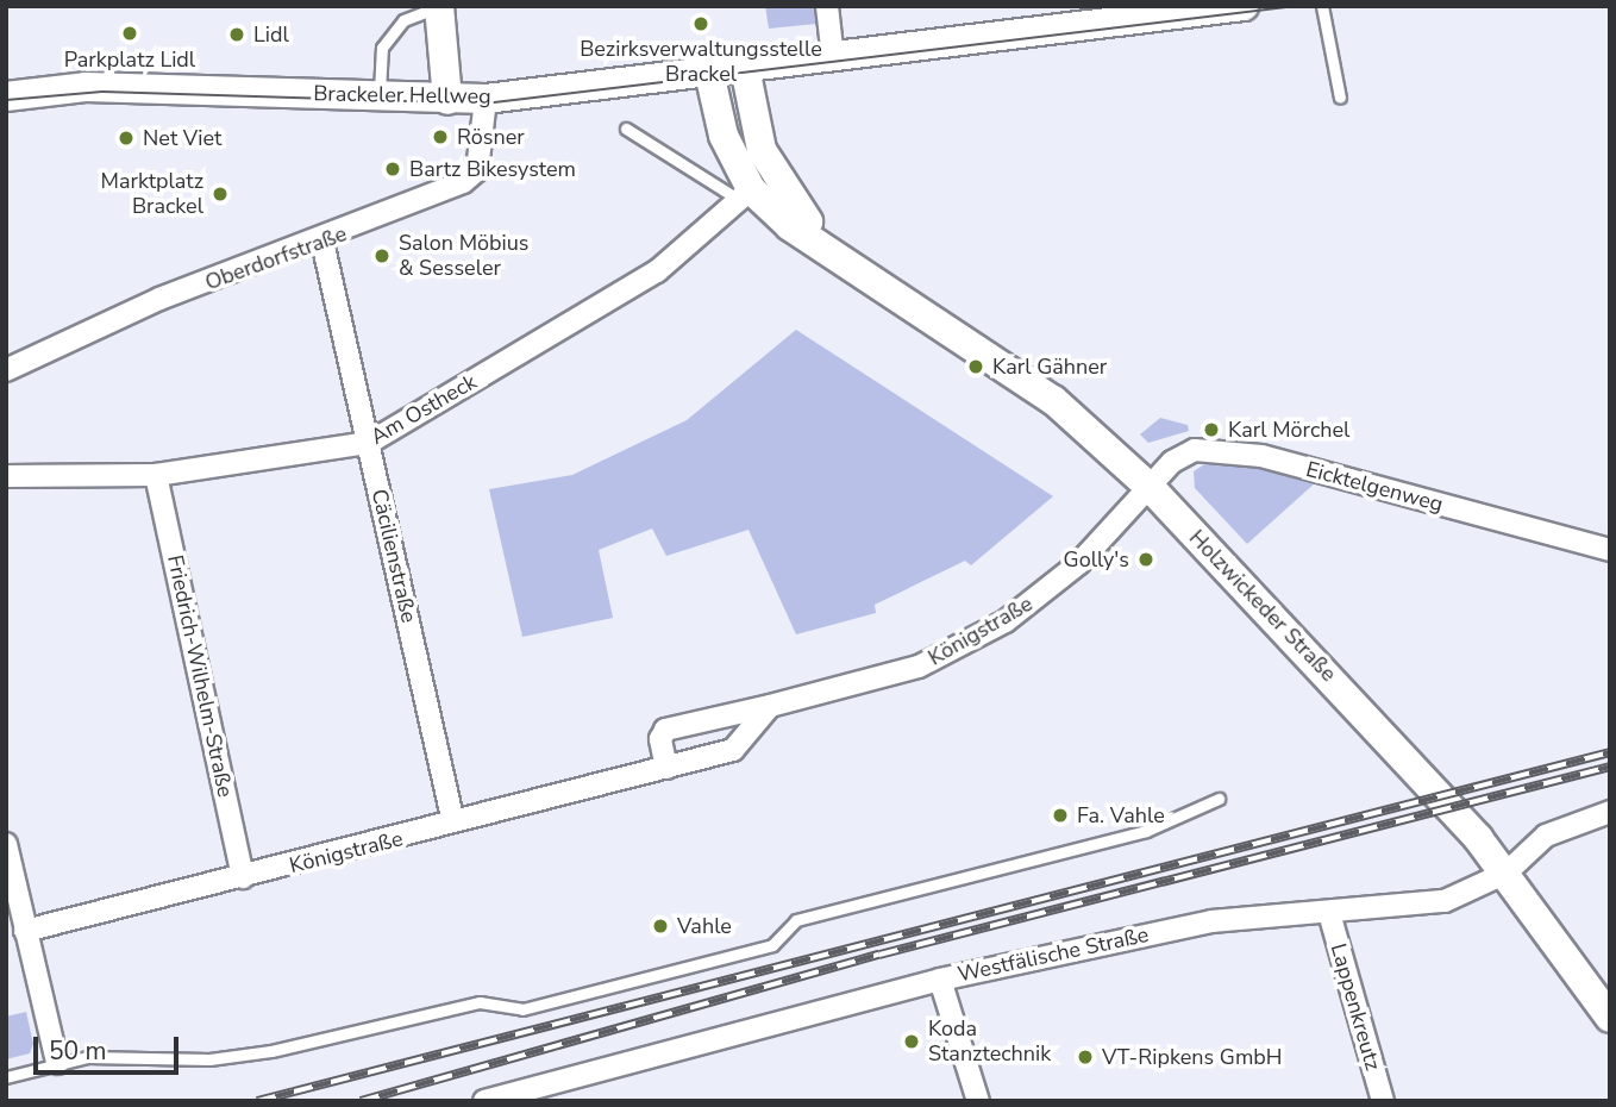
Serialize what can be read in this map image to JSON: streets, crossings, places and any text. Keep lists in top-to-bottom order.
{
  "streets": {
    "main road": ["Brackeler Hellweg", "Holzwickeder Straße"],
    "street": [
      "Oberdorfstraße",
      "Am Ostheck",
      "Eicktelgenweg",
      "Cäcilienstraße",
      "Königstraße",
      "Friedrich-Wilhelm-Straße",
      "Westfälische Straße",
      "Lappenkreutz"
    ]
  },
  "crossings": [
    ["Brackeler Hellweg", "Oberdorfstraße"],
    ["Brackeler Hellweg", "Holzwickeder Straße"],
    ["Oberdorfstraße", "Cäcilienstraße"],
    ["Am Ostheck", "Cäcilienstraße"],
    ["Am Ostheck", "Holzwickeder Straße"],
    ["Am Ostheck", "Friedrich-Wilhelm-Straße"],
    ["Eicktelgenweg", "Holzwickeder Straße"],
    ["Eicktelgenweg", "Königstraße"],
    ["Cäcilienstraße", "Königstraße"],
    ["Holzwickeder Straße", "Königstraße"],
    ["Holzwickeder Straße", "Westfälische Straße"],
    ["Königstraße", "Friedrich-Wilhelm-Straße"],
    ["Westfälische Straße", "Lappenkreutz"]
  ],
  "places": [
    "Bezirksverwaltungsstelle Brackel",
    "Parkplatz Lidl",
    "Lidl",
    "Rösner",
    "Net Viet",
    "Bartz Bikesystem",
    "Marktplatz Brackel",
    "Salon Möbius & Sesseler",
    "Karl Gähner",
    "Karl Mörchel",
    "Golly's",
    "Fa. Vahle",
    "Vahle",
    "Koda Stanztechnik",
    "VT-Ripkens GmbH"
  ],
  "scale_bar": "50 m"
}
